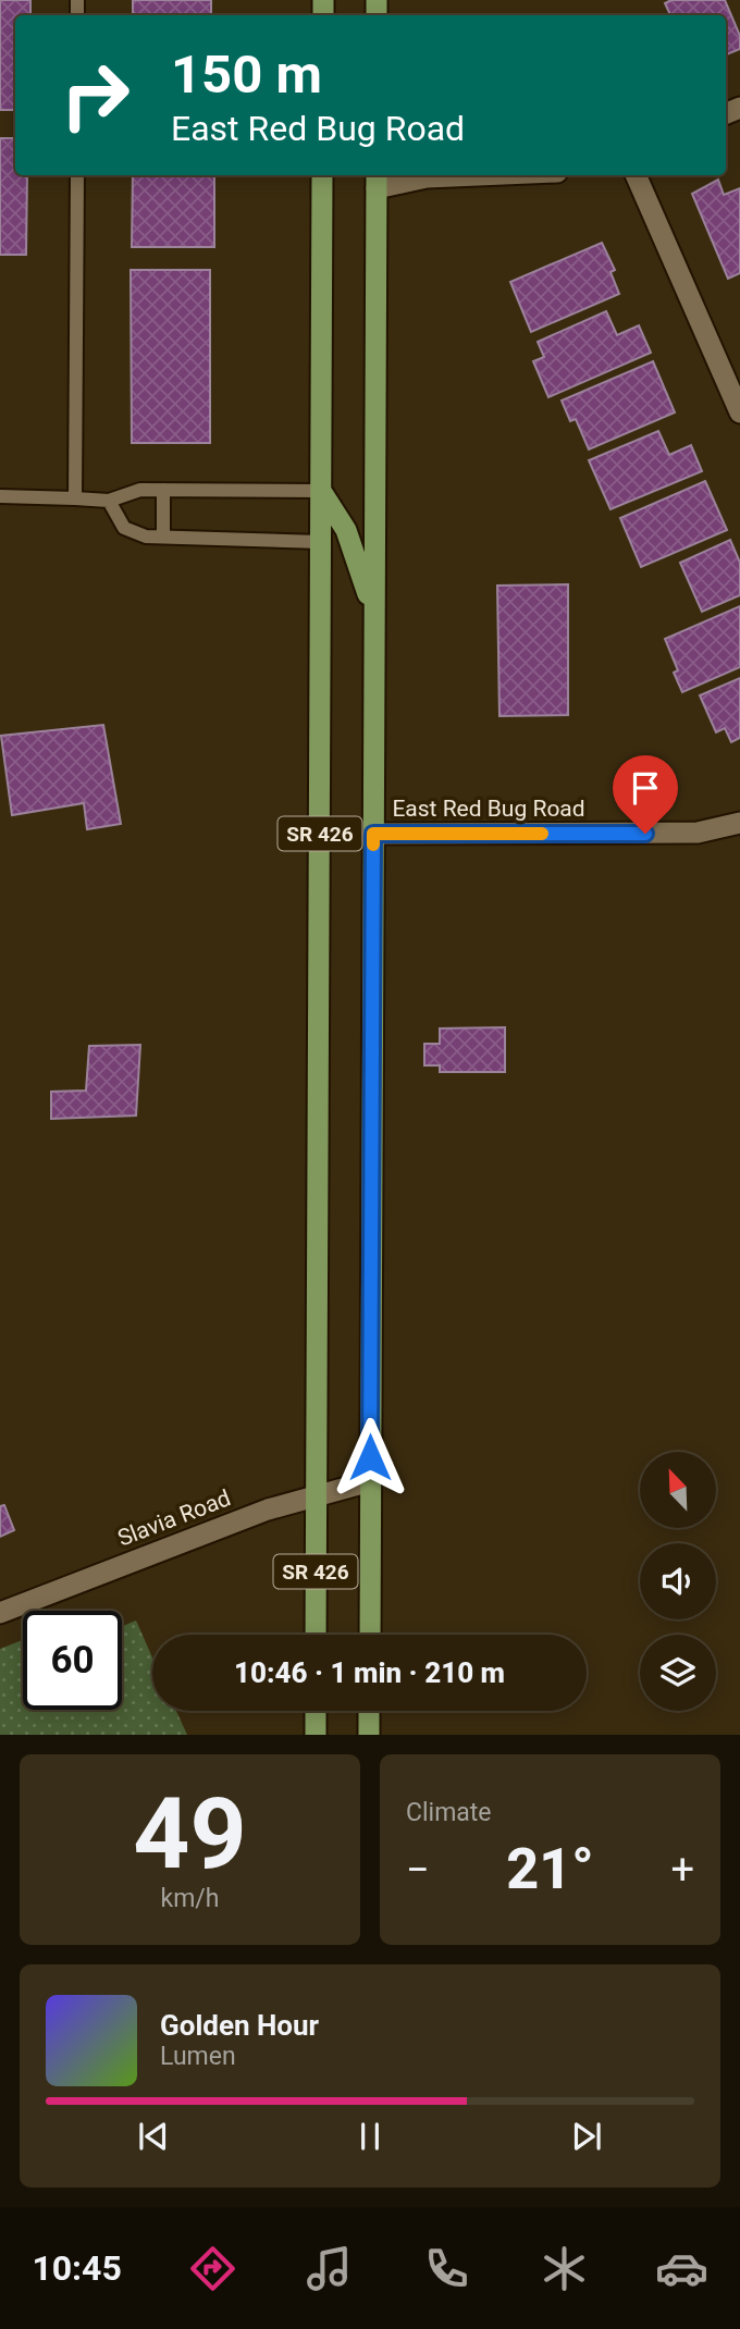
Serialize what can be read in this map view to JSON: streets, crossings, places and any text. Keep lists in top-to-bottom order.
{
  "streets": {
    "main road": ["SR 426"],
    "street": ["East Red Bug Road", "Slavia Road"]
  },
  "crossings": [
    ["East Red Bug Road", "SR 426"],
    ["SR 426", "Slavia Road"]
  ],
  "north": "top left",
  "page": {
    "turn": ["150 m", "East Red Bug Road"],
    "limit": "60",
    "trip": "10:46 · 1 min · 210 m",
    "tile": [
      ["49", "km/h"],
      "Climate"
    ],
    "heat": ["−", "21°", "+"],
    "song": ["Golden Hour", "Lumen"],
    "tabs": "10:45"
  }
}
